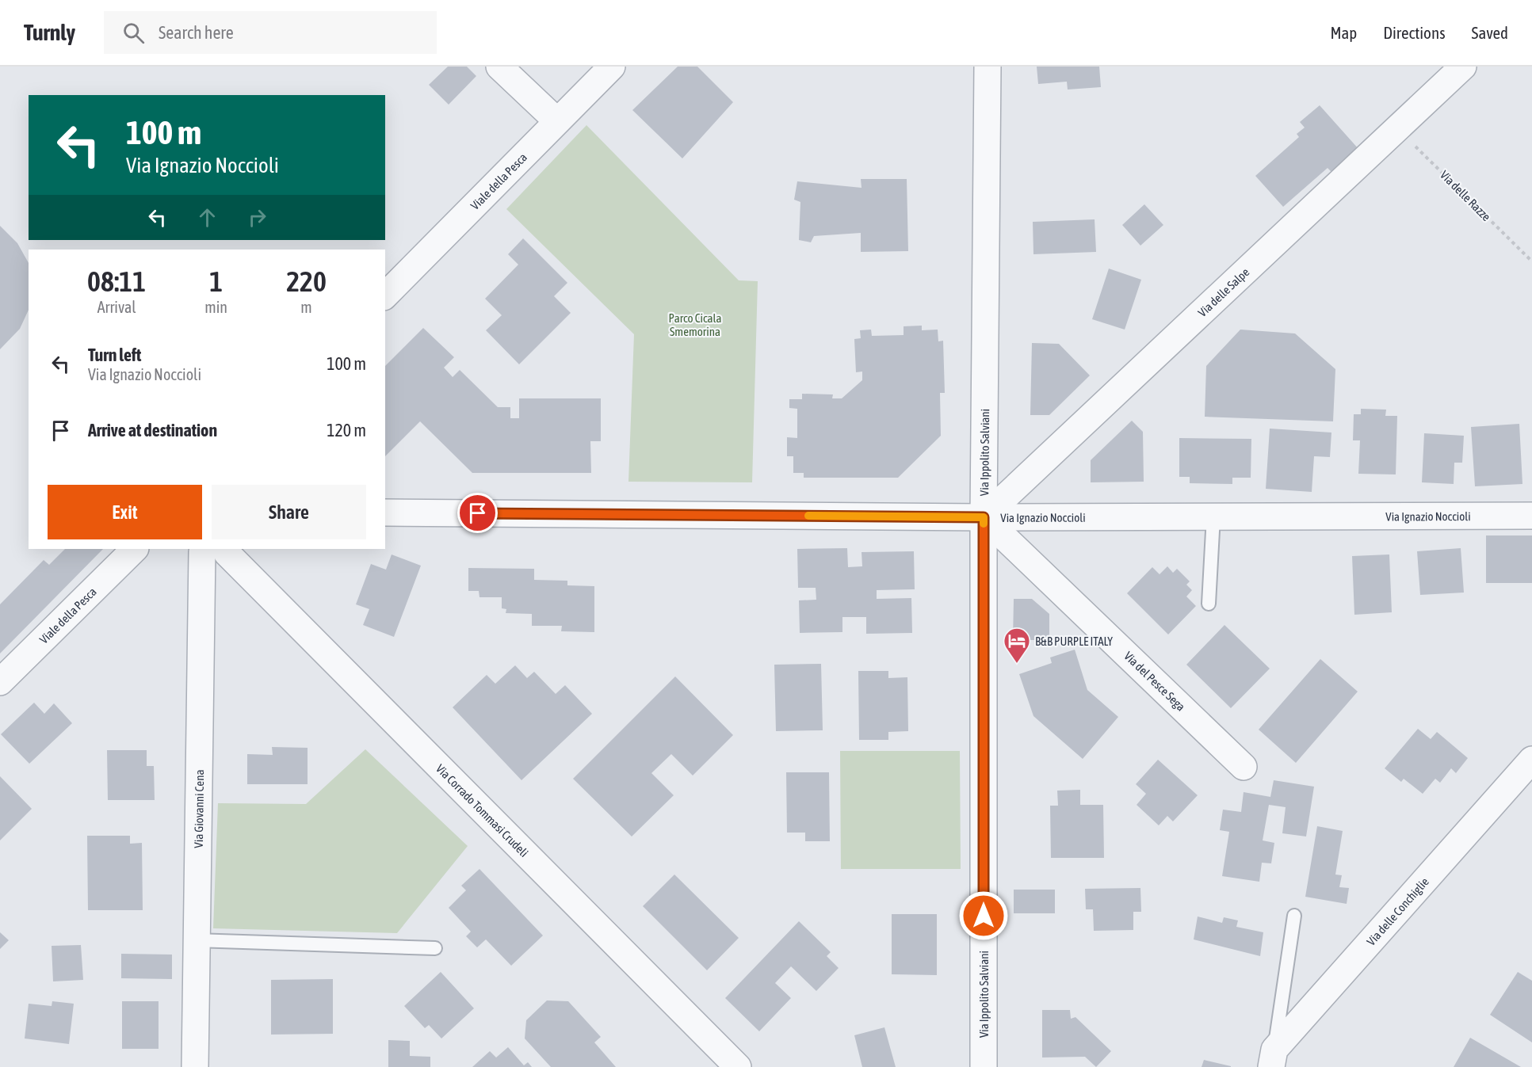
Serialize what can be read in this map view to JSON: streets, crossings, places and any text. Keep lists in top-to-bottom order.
{
  "streets": {
    "street": [
      "Viale della Pesca",
      "Via delle Salpe",
      "Via Ippolito Salviani",
      "Via Ignazio Noccioli",
      "Via del Pesce Sega",
      "Via Giovanni Cena",
      "Via Corrado Tommasi Crudeli",
      "Via delle Conchiglie"
    ],
    "path": ["Via delle Razze"]
  },
  "crossings": [
    ["Via delle Razze", "Via delle Salpe"],
    ["Via delle Salpe", "Via Ippolito Salviani"],
    ["Via delle Salpe", "Via Ignazio Noccioli"],
    ["Via delle Salpe", "Via del Pesce Sega"],
    ["Via Ippolito Salviani", "Via Ignazio Noccioli"],
    ["Via Ippolito Salviani", "Via del Pesce Sega"],
    ["Via Ignazio Noccioli", "Via del Pesce Sega"],
    ["Via Giovanni Cena", "Via Corrado Tommasi Crudeli"]
  ],
  "parks": ["Parco Cicala Smemorina"],
  "places": {
    "hotel": ["B&B PURPLE ITALY"]
  },
  "page": {
    "header": "Turnly",
    "search": "Search here",
    "nav": ["Map", "Directions", "Saved"],
    "turn": ["100 m", "Via Ignazio Noccioli"],
    "eta": [
      "08:11",
      "Arrival",
      "1",
      "min",
      "220",
      "m"
    ],
    "list": [
      {
        "name": "Turn left",
        "note": "Via Ignazio Noccioli",
        "value": "100 m"
      },
      {
        "name": "Arrive at destination",
        "value": "120 m"
      }
    ],
    "buttons": ["Exit", "Share"]
  }
}
